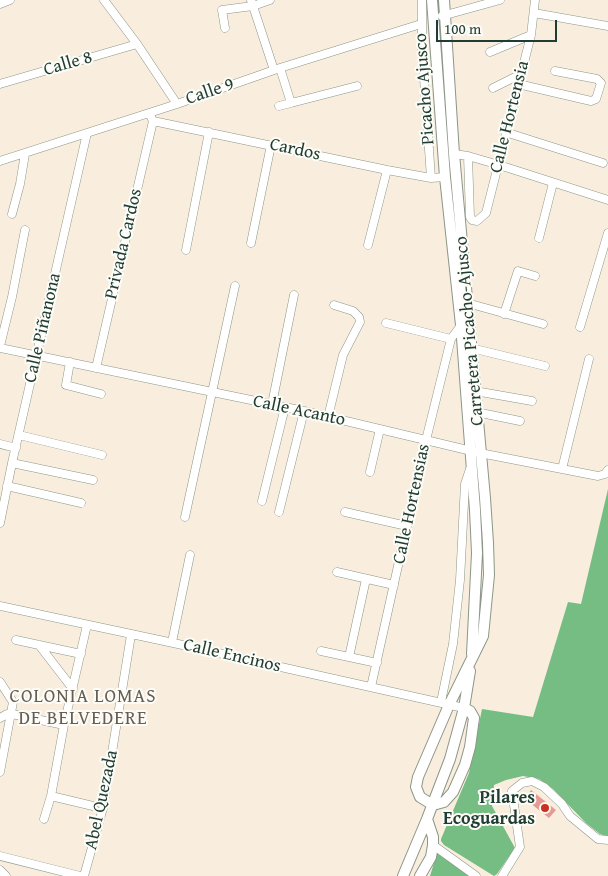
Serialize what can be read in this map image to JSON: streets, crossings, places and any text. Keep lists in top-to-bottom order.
{
  "streets": {
    "main road": ["Carretera Picacho-Ajusco"],
    "street": [
      "Calle 8",
      "Picacho Ajusco",
      "Calle 9",
      "Calle Hortensia",
      "Cardos",
      "Privada Cardos",
      "Calle Piñanona",
      "Calle Acanto",
      "Calle Hortensias",
      "Calle Encinos",
      "Abel Quezada"
    ]
  },
  "crossings": [
    ["Picacho Ajusco", "Calle 9"],
    ["Picacho Ajusco", "Cardos"],
    ["Calle 9", "Cardos"],
    ["Calle 9", "Privada Cardos"],
    ["Calle 9", "Calle Piñanona"],
    ["Cardos", "Privada Cardos"],
    ["Cardos", "Carretera Picacho-Ajusco"],
    ["Privada Cardos", "Calle Acanto"],
    ["Calle Piñanona", "Calle Acanto"],
    ["Carretera Picacho-Ajusco", "Calle Acanto"],
    ["Carretera Picacho-Ajusco", "Calle Hortensias"],
    ["Carretera Picacho-Ajusco", "Calle Encinos"],
    ["Calle Acanto", "Calle Hortensias"],
    ["Calle Hortensias", "Calle Encinos"],
    ["Calle Encinos", "Abel Quezada"]
  ],
  "districts": ["COLONIA LOMAS DE BELVEDERE"],
  "places": ["Pilares Ecoguardas"],
  "scale_bar": "100 m"
}
